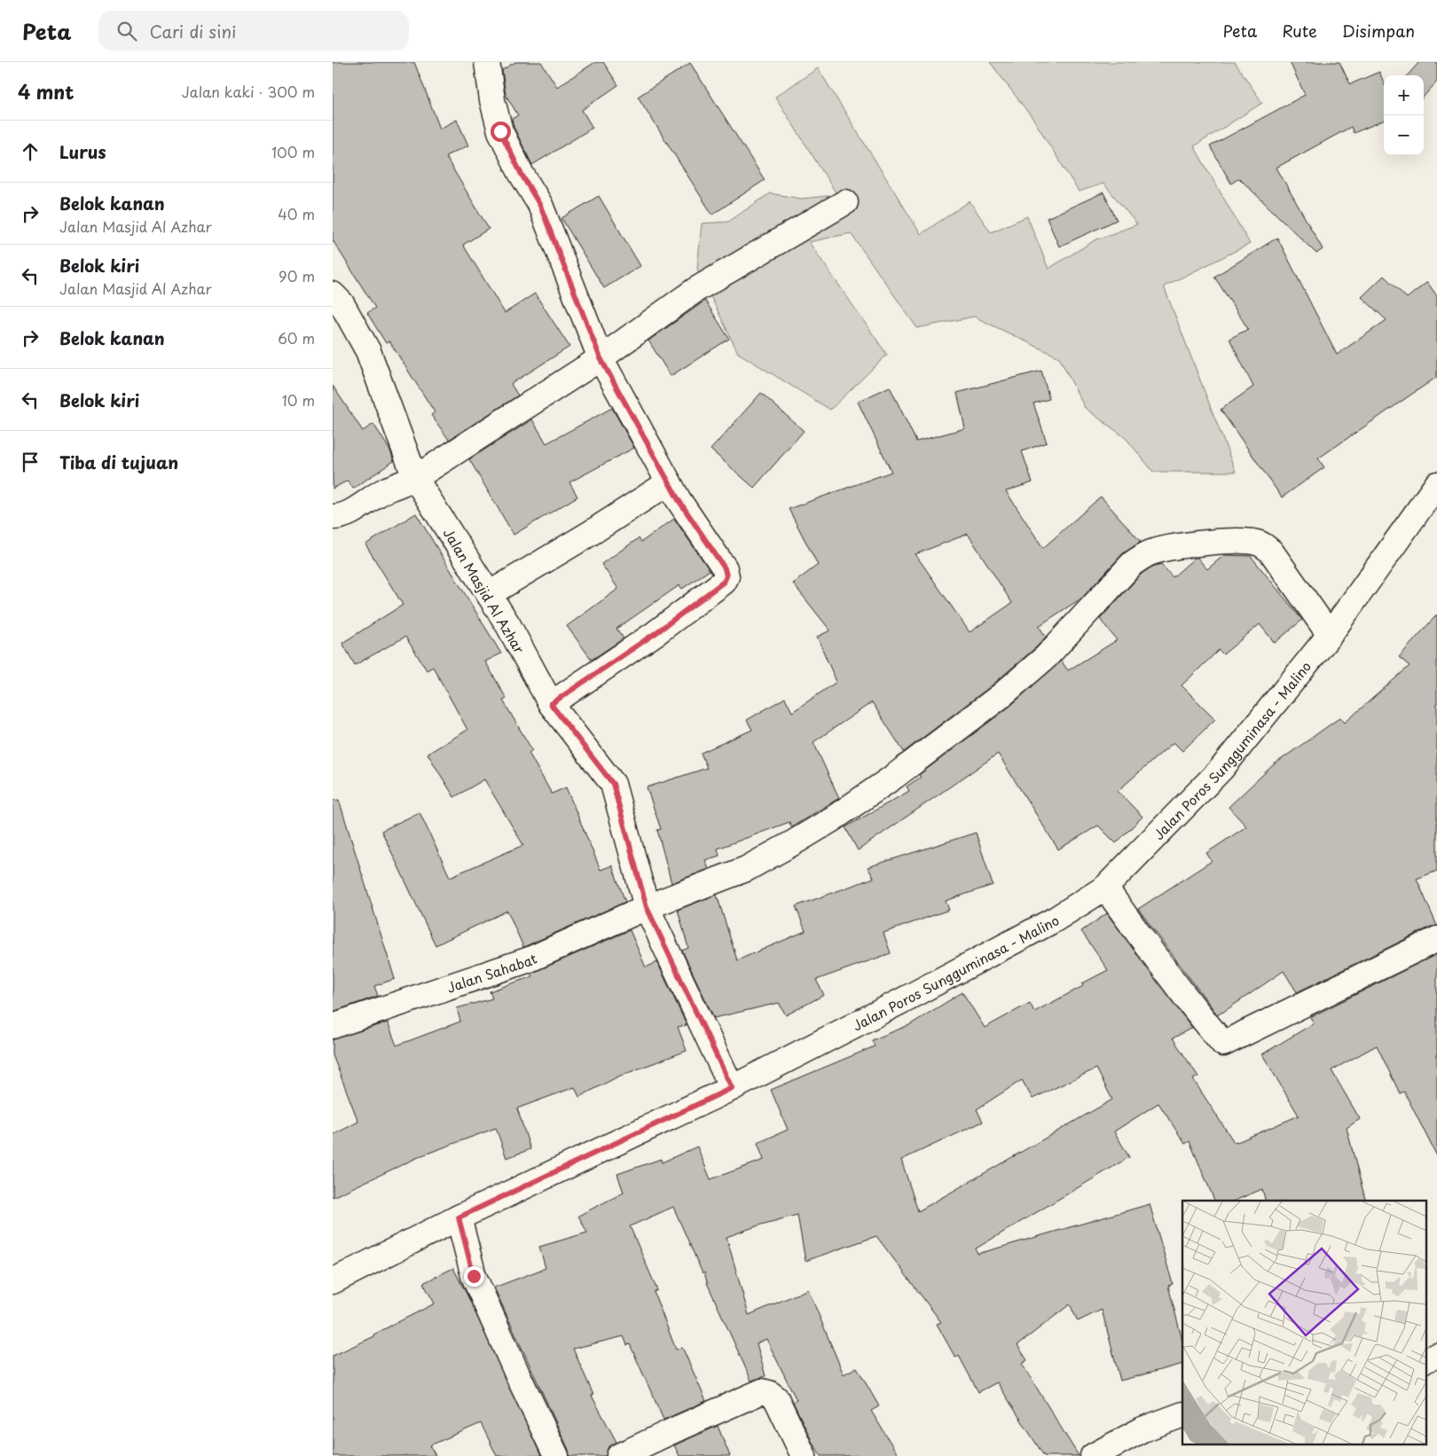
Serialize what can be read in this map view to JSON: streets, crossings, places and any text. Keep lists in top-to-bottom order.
{
  "streets": {
    "street": ["Jalan Masjid Al Azhar", "Jalan Poros Sungguminasa - Malino", "Jalan Sahabat"]
  },
  "crossings": [
    ["Jalan Masjid Al Azhar", "Jalan Poros Sungguminasa - Malino"],
    ["Jalan Masjid Al Azhar", "Jalan Sahabat"],
    ["Jalan Poros Sungguminasa - Malino", "Jalan Sahabat"]
  ],
  "page": {
    "header": "Peta",
    "search": "Cari di sini",
    "nav": ["Peta", "Rute", "Disimpan"],
    "heading": ["4 mnt", "Jalan kaki · 300 m"],
    "map_buttons": ["+", "−"],
    "list": [
      ["Lurus", "100 m"],
      ["Belok kanan", "Jalan Masjid Al Azhar", "40 m"],
      ["Belok kiri", "Jalan Masjid Al Azhar", "90 m"],
      ["Belok kanan", "60 m"],
      ["Belok kiri", "10 m"],
      "Tiba di tujuan"
    ]
  }
}
